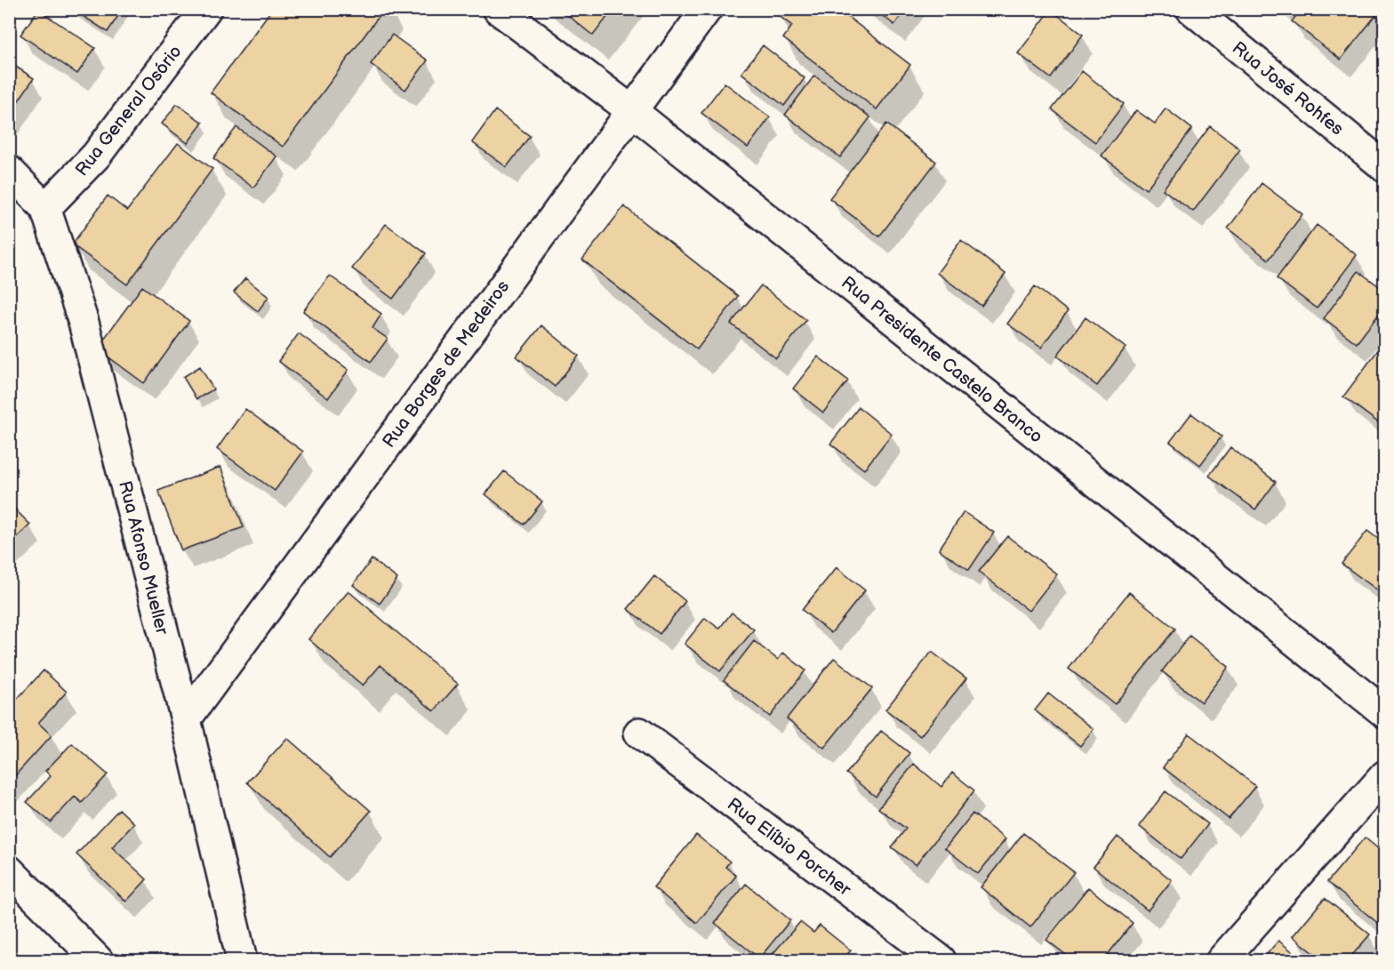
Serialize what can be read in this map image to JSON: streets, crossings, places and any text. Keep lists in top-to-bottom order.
{
  "streets": {
    "street": [
      "Rua José Rohfes",
      "Rua General Osório",
      "Rua Presidente Castelo Branco",
      "Rua Borges de Medeiros",
      "Rua Afonso Mueller",
      "Rua Elíbio Porcher"
    ]
  },
  "crossings": [
    ["Rua General Osório", "Rua Afonso Mueller"],
    ["Rua Presidente Castelo Branco", "Rua Borges de Medeiros"],
    ["Rua Borges de Medeiros", "Rua Afonso Mueller"]
  ]
}
